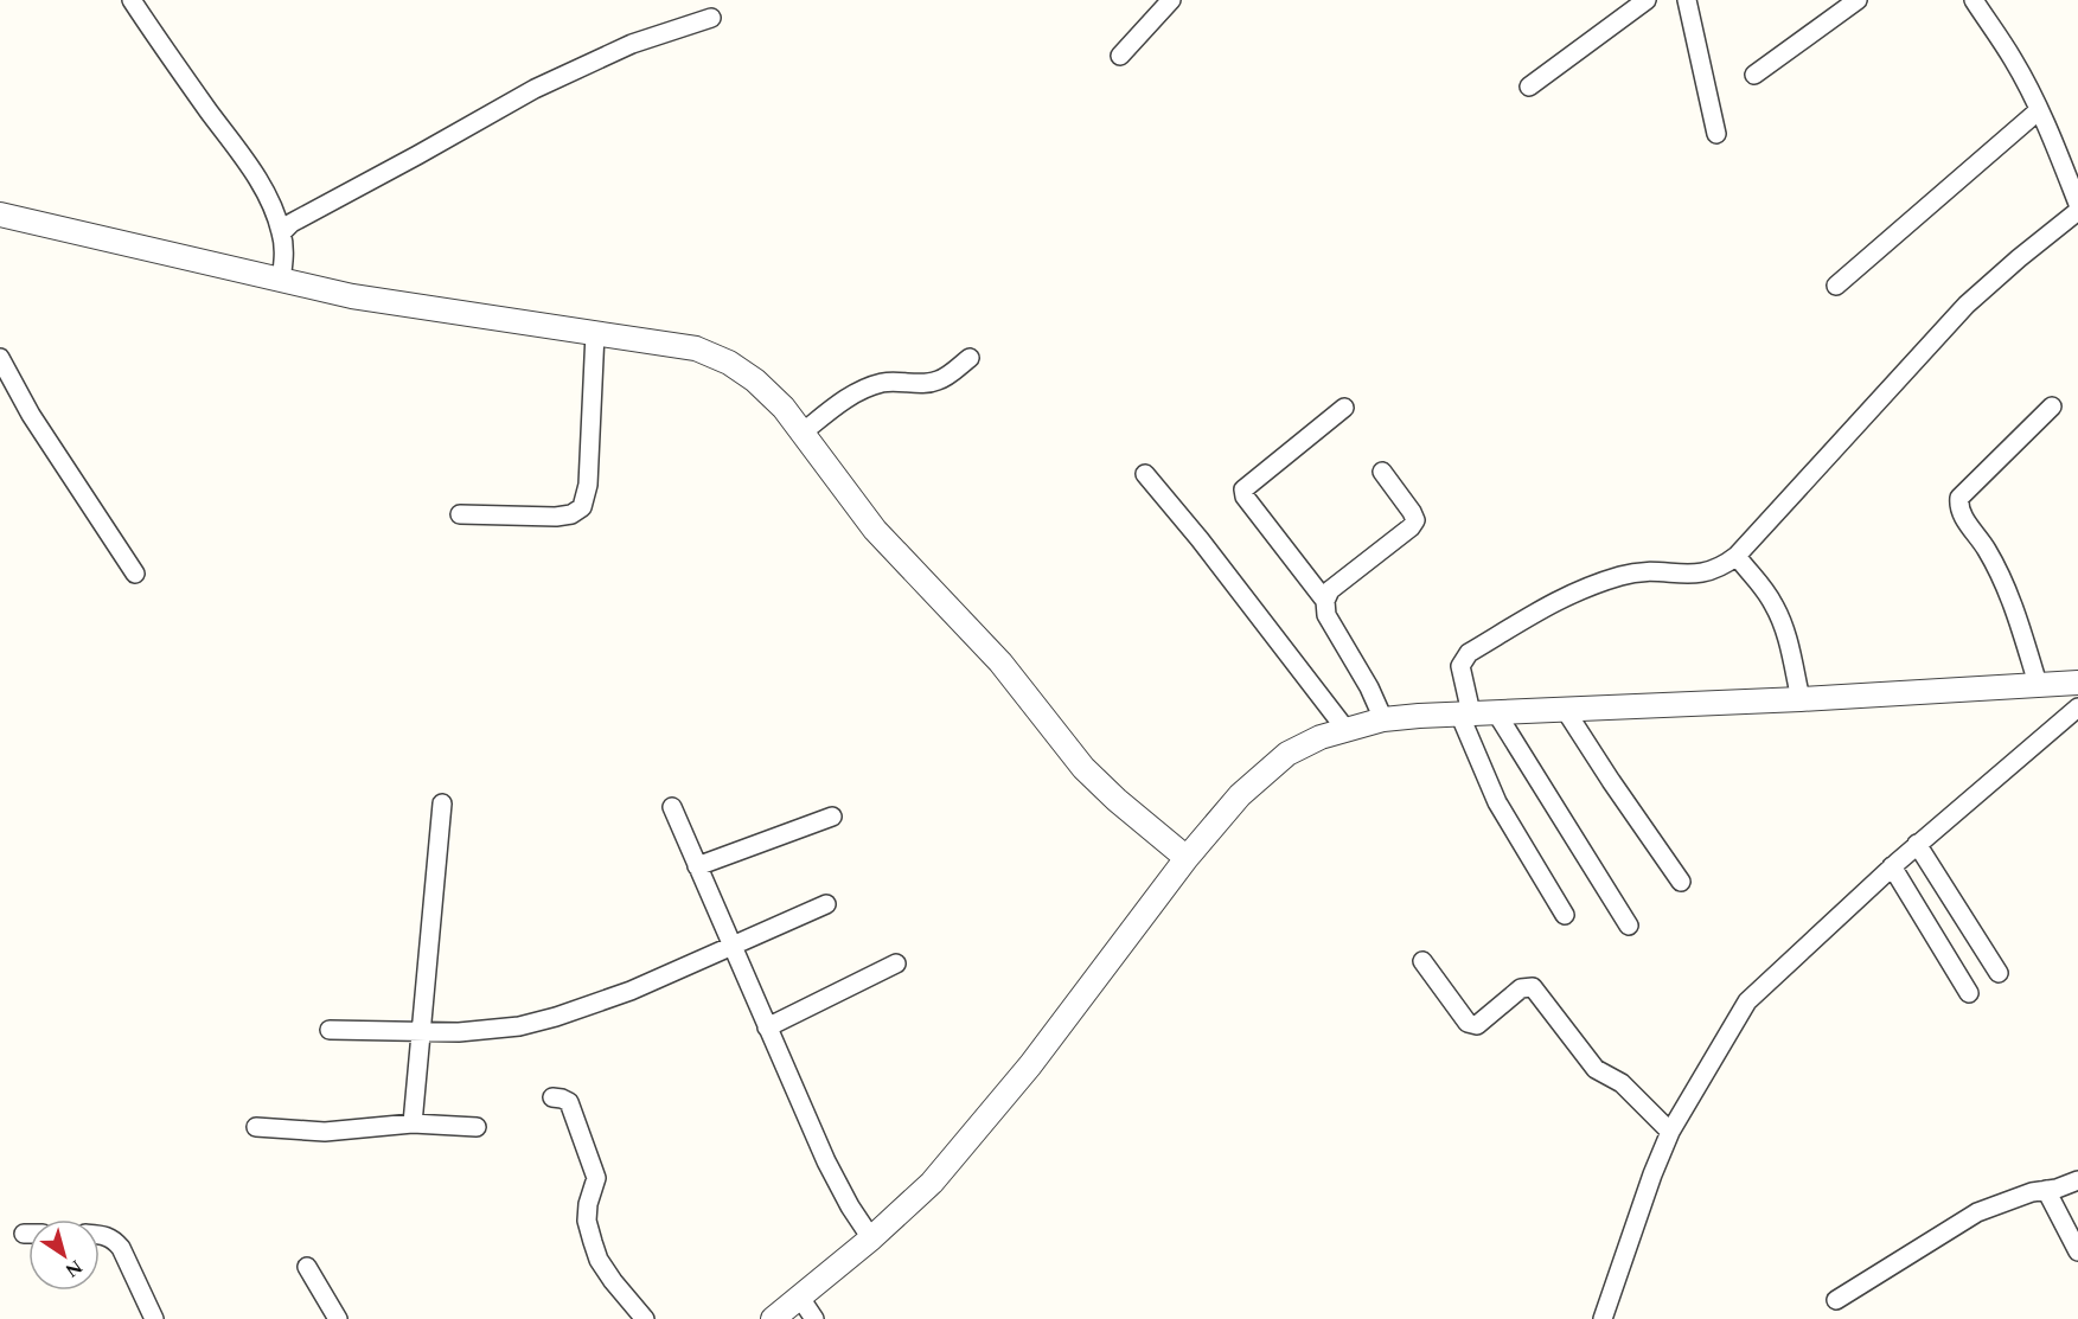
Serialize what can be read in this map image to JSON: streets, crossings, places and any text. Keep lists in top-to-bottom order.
{
  "north": "bottom right"
}
